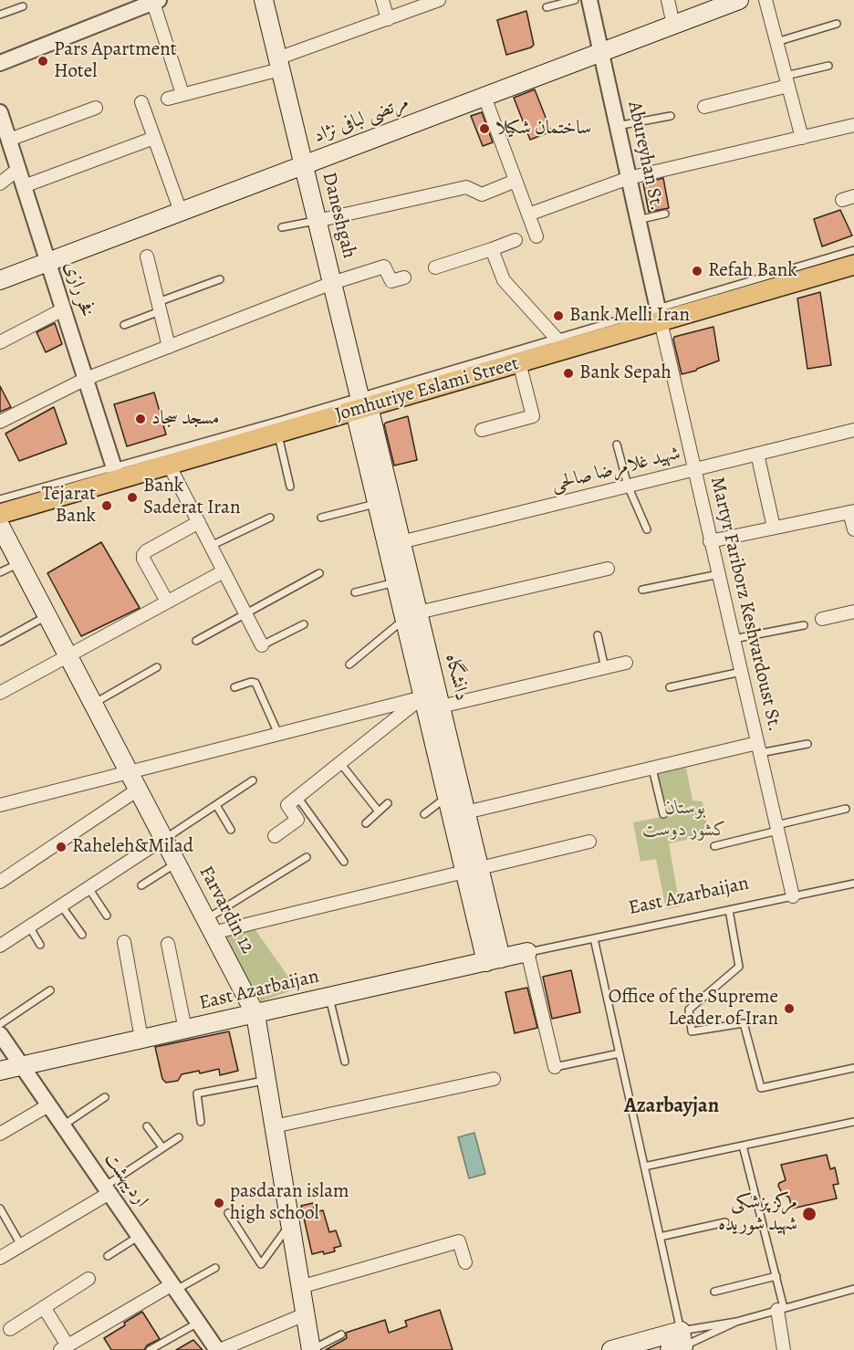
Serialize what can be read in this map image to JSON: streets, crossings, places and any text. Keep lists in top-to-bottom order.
{
  "streets": {
    "main road": [
      "مرتضی لبافی نژاد",
      "Daneshgah",
      "Jomhuriye Eslami Street",
      "دانشگاه",
      "East Azarbaijan",
      "Farvardin 12"
    ],
    "street": [
      "Abureyhan St.",
      "فخر رازی",
      "شهید غلامرضا صالحی",
      "Martyr Fariborz Keshvardoust St.",
      "اردیبهشت"
    ]
  },
  "crossings": [
    ["مرتضی لبافی نژاد", "Abureyhan St."],
    ["مرتضی لبافی نژاد", "Daneshgah"],
    ["مرتضی لبافی نژاد", "فخر رازی"],
    ["Abureyhan St.", "Jomhuriye Eslami Street"],
    ["Abureyhan St.", "Martyr Fariborz Keshvardoust St."],
    ["Daneshgah", "Jomhuriye Eslami Street"],
    ["Daneshgah", "دانشگاه"],
    ["فخر رازی", "Jomhuriye Eslami Street"],
    ["Jomhuriye Eslami Street", "Martyr Fariborz Keshvardoust St."],
    ["Jomhuriye Eslami Street", "دانشگاه"],
    ["شهید غلامرضا صالحی", "Martyr Fariborz Keshvardoust St."],
    ["شهید غلامرضا صالحی", "دانشگاه"],
    ["Martyr Fariborz Keshvardoust St.", "East Azarbaijan"],
    ["دانشگاه", "East Azarbaijan"],
    ["East Azarbaijan", "Farvardin 12"],
    ["East Azarbaijan", "اردیبهشت"]
  ],
  "districts": ["Azarbayjan"],
  "parks": ["بوستان کشور دوست"],
  "places": [
    "Pars Apartment Hotel",
    "ساختمان شکیلا",
    "Refah Bank",
    "Bank Melli Iran",
    "Bank Sepah",
    "مسجد سجاد",
    "Bank Saderat Iran",
    "Tejarat Bank",
    "Raheleh&Milad",
    "Office of the Supreme Leader of Iran",
    "pasdaran islam high school",
    "مرکز پزشکی شهید شوریده"
  ]
}
